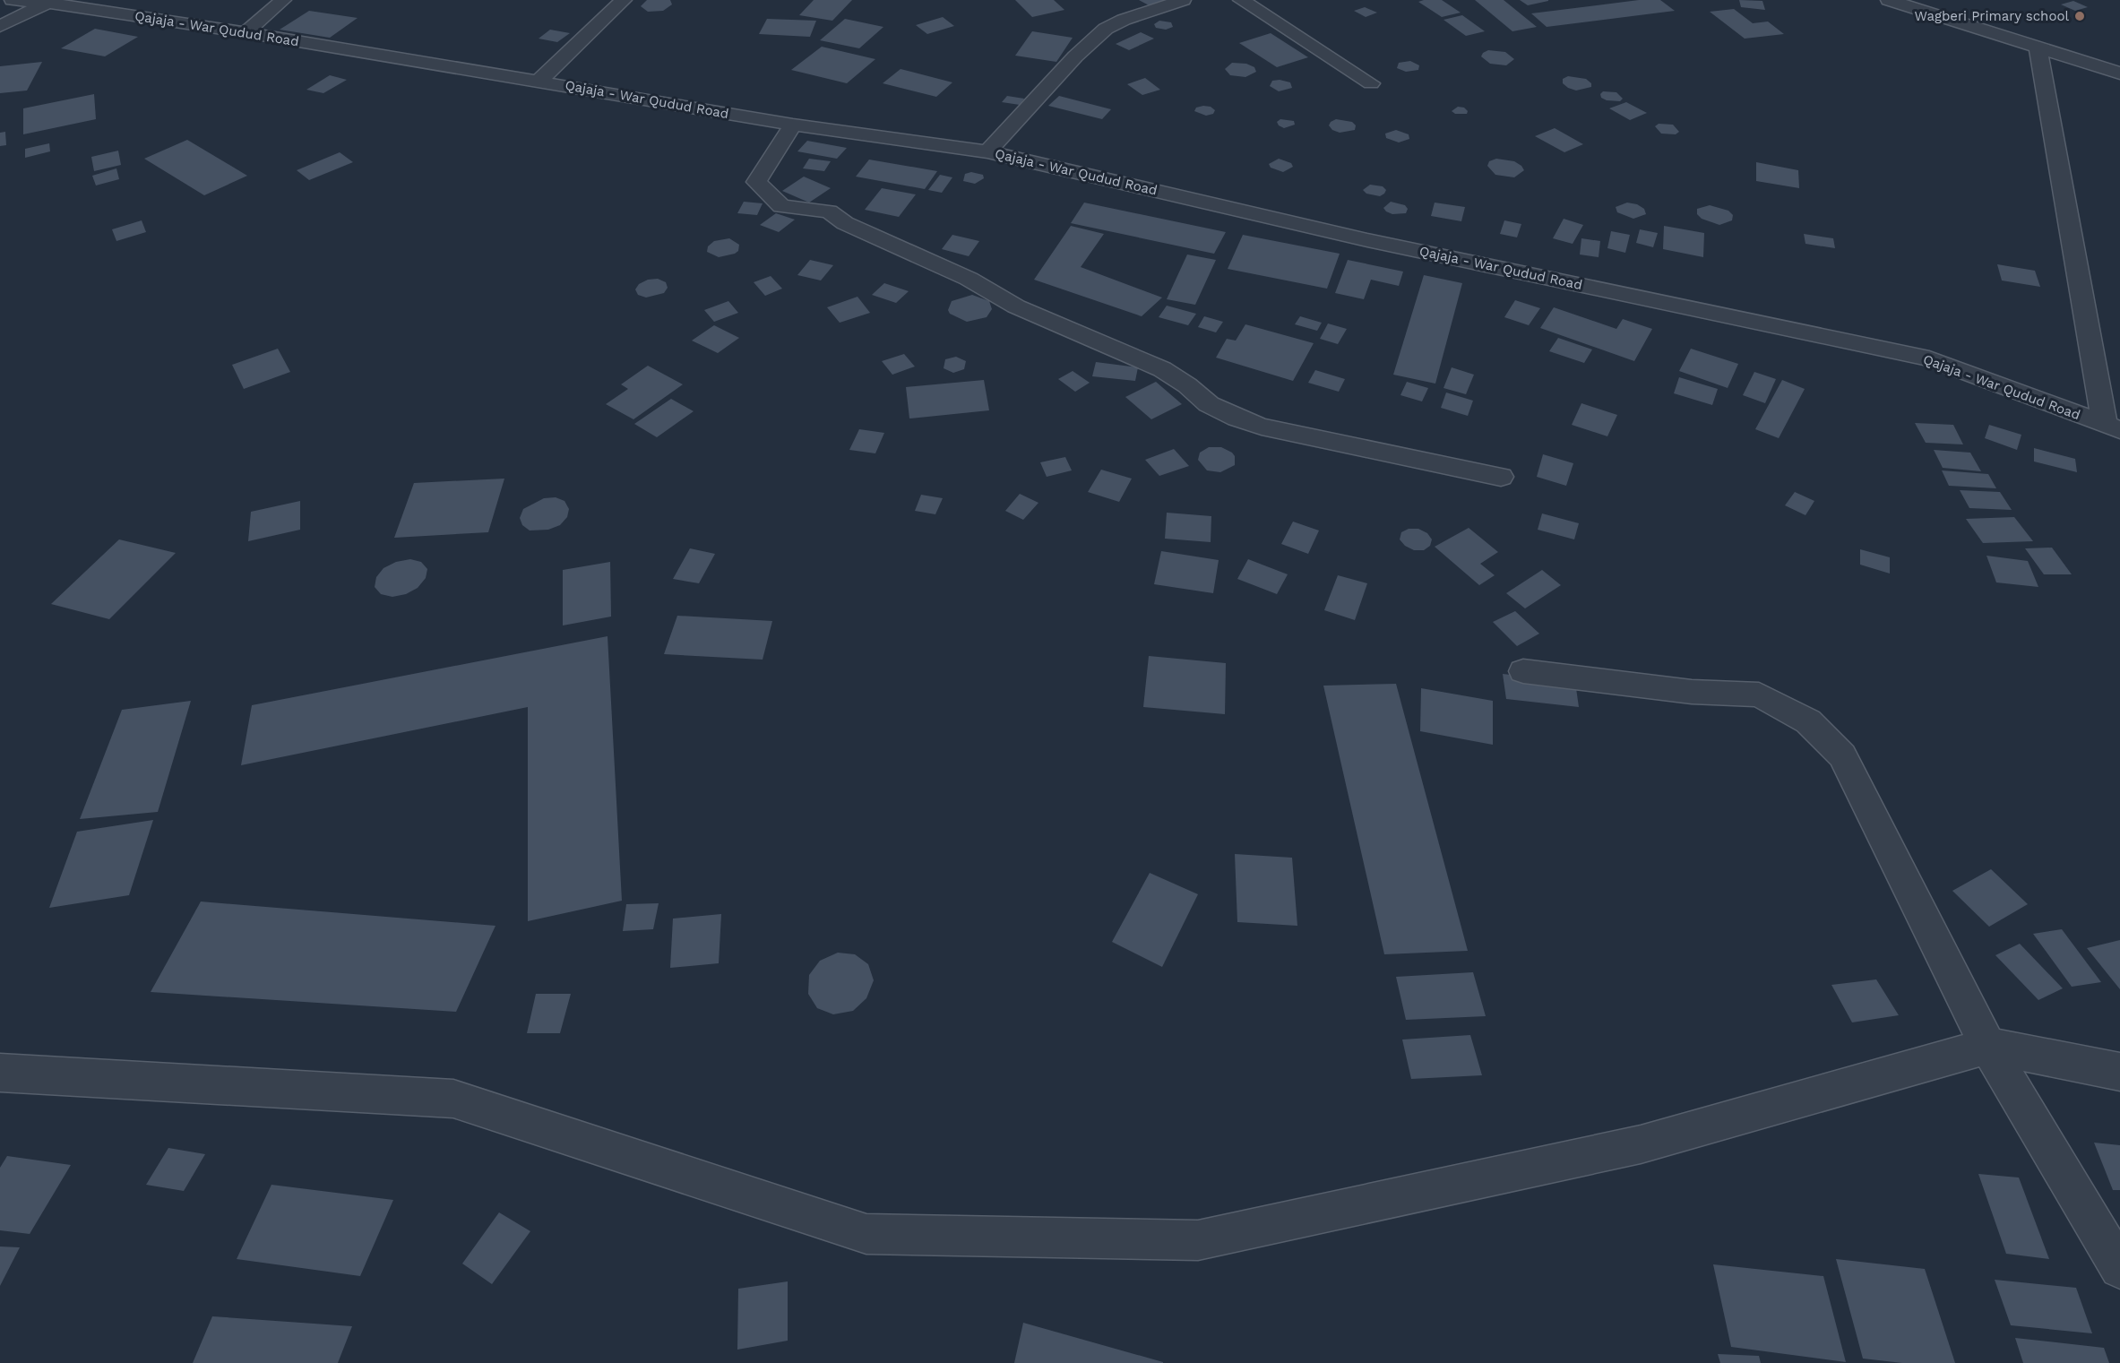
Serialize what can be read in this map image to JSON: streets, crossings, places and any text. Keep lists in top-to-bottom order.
{
  "streets": {
    "street": ["Qajaja - War Qudud Road"]
  },
  "places": ["Wagberi Primary school"]
}
